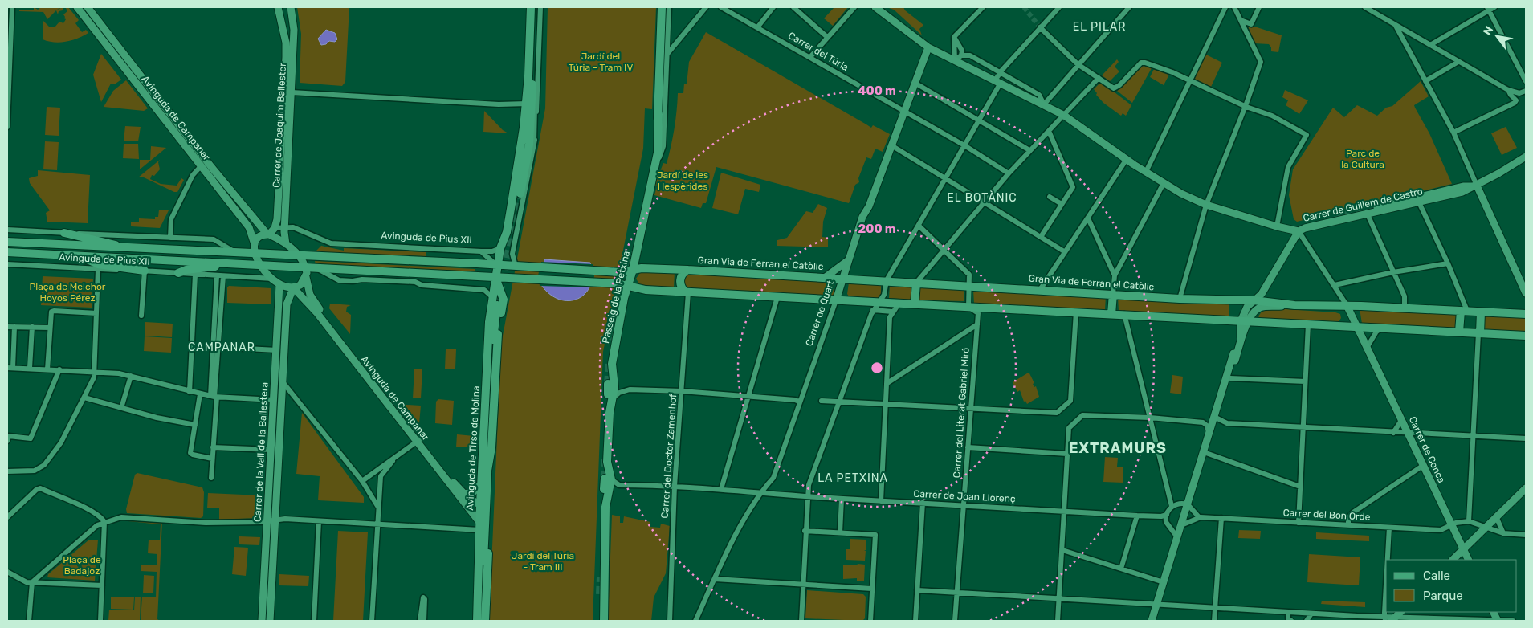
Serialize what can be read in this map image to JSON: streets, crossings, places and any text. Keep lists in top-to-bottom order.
{
  "streets": {
    "main road": [
      "Avinguda de Campanar",
      "Carrer de Joaquim Ballester",
      "Carrer de Guillem de Castro",
      "Avinguda de Pius XII",
      "Gran Via de Ferran el Catòlic",
      "Passeig de la Petxina",
      "Carrer de Quart",
      "Avinguda de Tirso de Molina",
      "Carrer de Conca",
      "Carrer de la Vall de la Ballestera"
    ],
    "street": [
      "Carrer del Túria",
      "Carrer del Literat Gabriel Miró",
      "Carrer del Doctor Zamenhof",
      "Carrer de Joan Llorenç",
      "Carrer del Bon Orde"
    ]
  },
  "crossings": [
    ["Carrer del Túria", "Carrer de Quart"],
    ["Avinguda de Campanar", "Avinguda de Tirso de Molina"],
    ["Avinguda de Campanar", "Carrer de la Vall de la Ballestera"],
    ["Carrer de Joaquim Ballester", "Avinguda de Pius XII"],
    ["Carrer de Guillem de Castro", "Carrer de Quart"],
    ["Carrer de Guillem de Castro", "Carrer de Conca"],
    ["Avinguda de Pius XII", "Gran Via de Ferran el Catòlic"],
    ["Avinguda de Pius XII", "Avinguda de Tirso de Molina"],
    ["Gran Via de Ferran el Catòlic", "Passeig de la Petxina"],
    ["Gran Via de Ferran el Catòlic", "Carrer de Quart"],
    ["Gran Via de Ferran el Catòlic", "Avinguda de Tirso de Molina"],
    ["Gran Via de Ferran el Catòlic", "Carrer de Conca"],
    ["Passeig de la Petxina", "Carrer de Joan Llorenç"],
    ["Carrer de Quart", "Carrer de Joan Llorenç"],
    ["Carrer del Literat Gabriel Miró", "Carrer de Joan Llorenç"],
    ["Carrer de Conca", "Carrer del Bon Orde"],
    ["Carrer del Doctor Zamenhof", "Carrer de Joan Llorenç"]
  ],
  "districts": [
    "EL PILAR",
    "EL BOTÀNIC",
    "CAMPANAR",
    "EXTRAMURS",
    "LA PETXINA"
  ],
  "parks": [
    "Jardí del Túria - Tram IV",
    "Parc de la Cultura",
    "Jardí de les Hespèrides",
    "Plaça de Melchor Hoyos Pérez",
    "Jardí del Túria - Tram III",
    "Plaça de Badajoz"
  ],
  "legend": ["Calle", "Parque"],
  "north": "top left",
  "rings": ["400 m", "200 m"]
}
